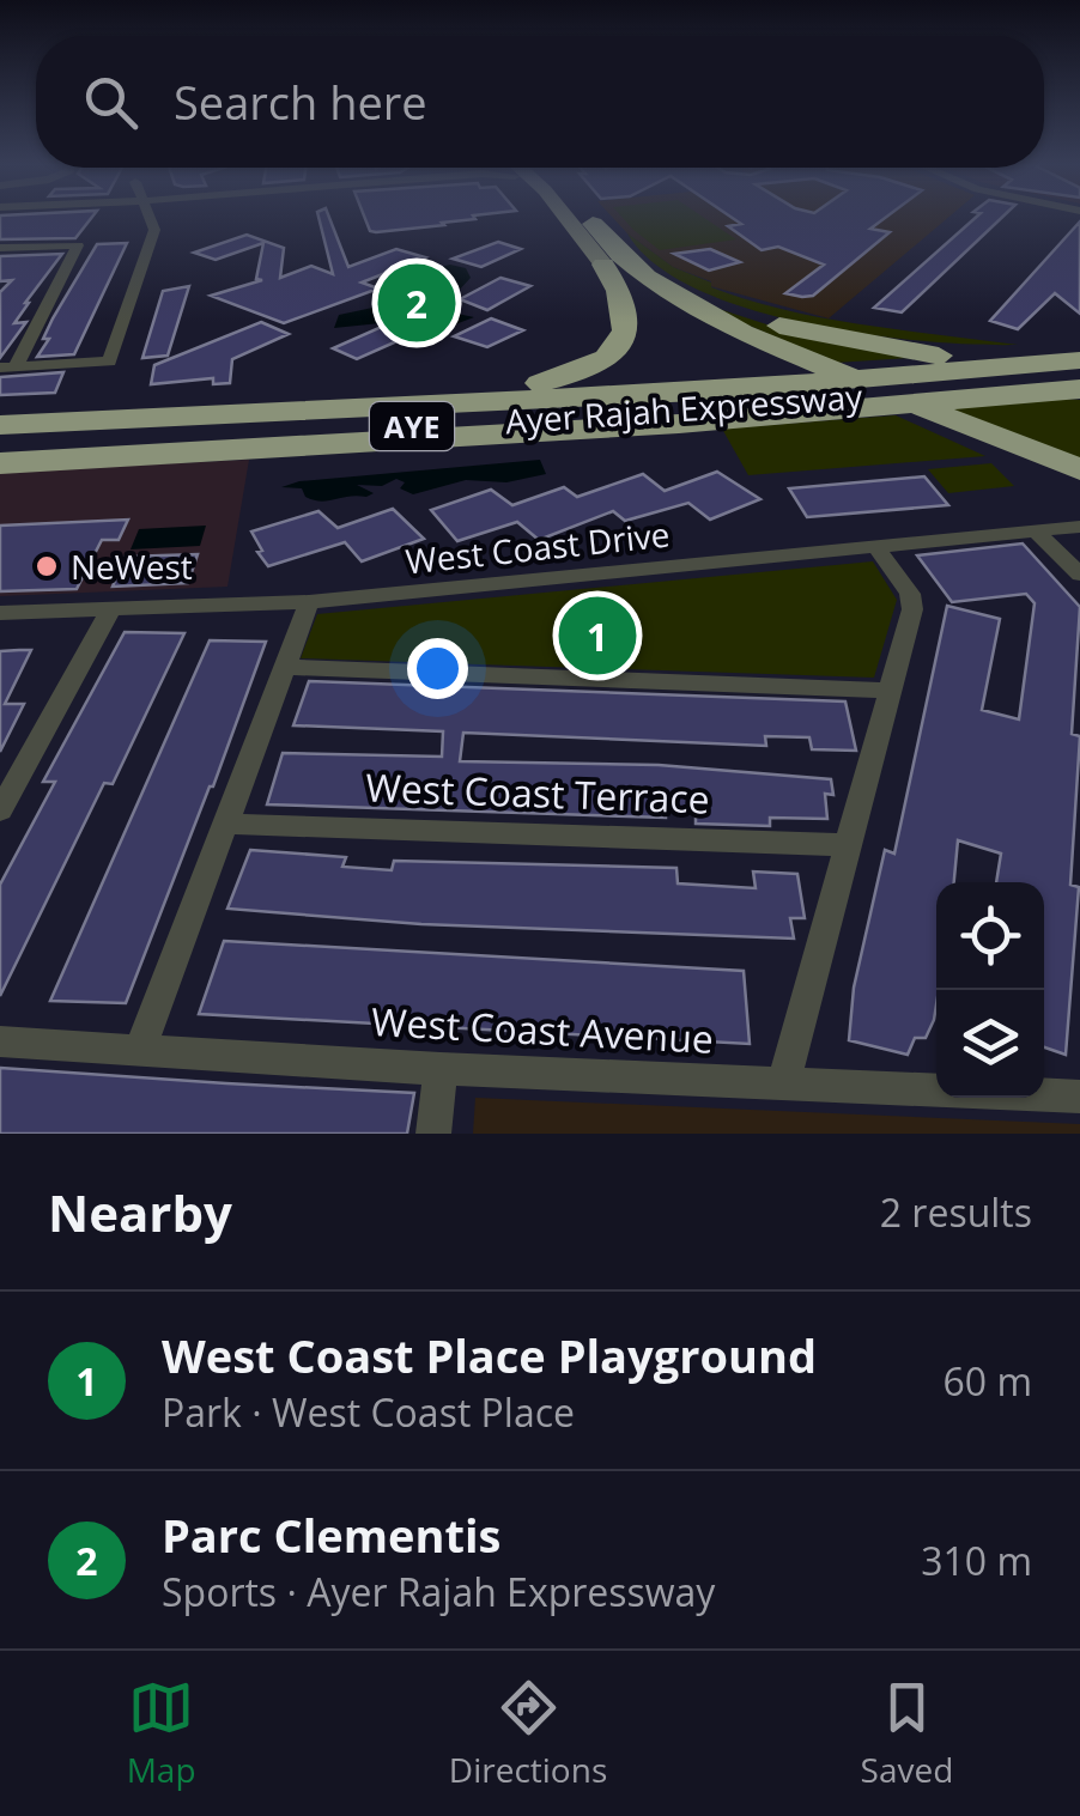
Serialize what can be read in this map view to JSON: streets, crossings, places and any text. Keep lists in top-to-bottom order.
{
  "streets": {
    "highway": ["Ayer Rajah Expressway", "AYE"],
    "street": ["West Coast Drive", "West Coast Terrace", "West Coast Avenue"]
  },
  "places": ["NeWest"],
  "page": {
    "search": "Search here",
    "pins": ["2", "1"],
    "heading": ["Nearby", "2 results"],
    "list": [
      {
        "mark": "1",
        "name": "West Coast Place Playground",
        "note": "Park · West Coast Place",
        "value": "60 m"
      },
      {
        "mark": "2",
        "name": "Parc Clementis",
        "note": "Sports · Ayer Rajah Expressway",
        "value": "310 m"
      }
    ],
    "nav": ["Map", "Directions", "Saved"]
  }
}
